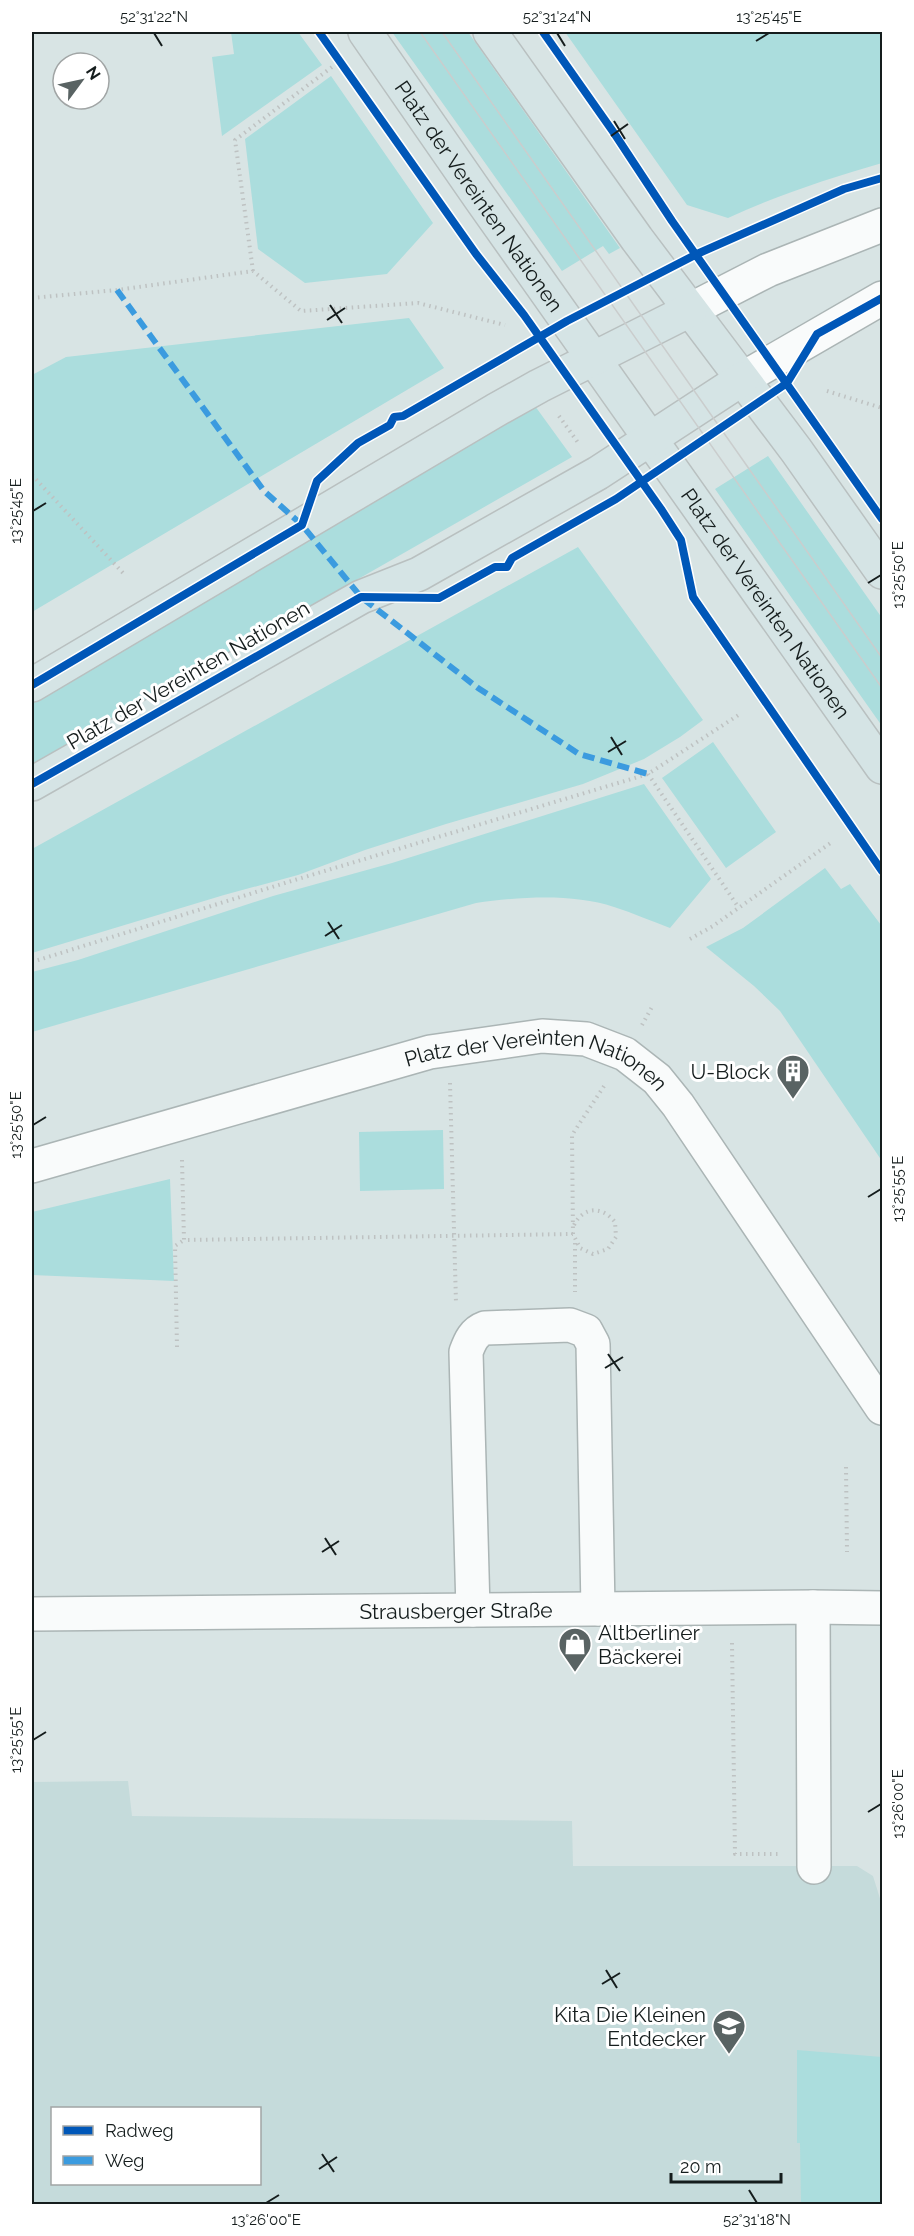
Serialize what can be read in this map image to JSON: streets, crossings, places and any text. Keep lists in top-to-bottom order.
{
  "streets": {
    "main road": ["Platz der Vereinten Nationen"],
    "street": ["Strausberger Straße"]
  },
  "places": {
    "building": ["U-Block"],
    "shop": ["Altberliner Bäckerei"],
    "school or university": ["Kita Die Kleinen Entdecker"]
  },
  "legend": ["Radweg", "Weg"],
  "scale_bar": "20 m",
  "north": "top right",
  "coordinates": [
    "52°31'22\"N",
    "52°31'24\"N",
    "13°25'45\"E",
    "13°25'50\"E",
    "13°25'55\"E",
    "13°26'00\"E",
    "52°31'18\"N"
  ]
}
